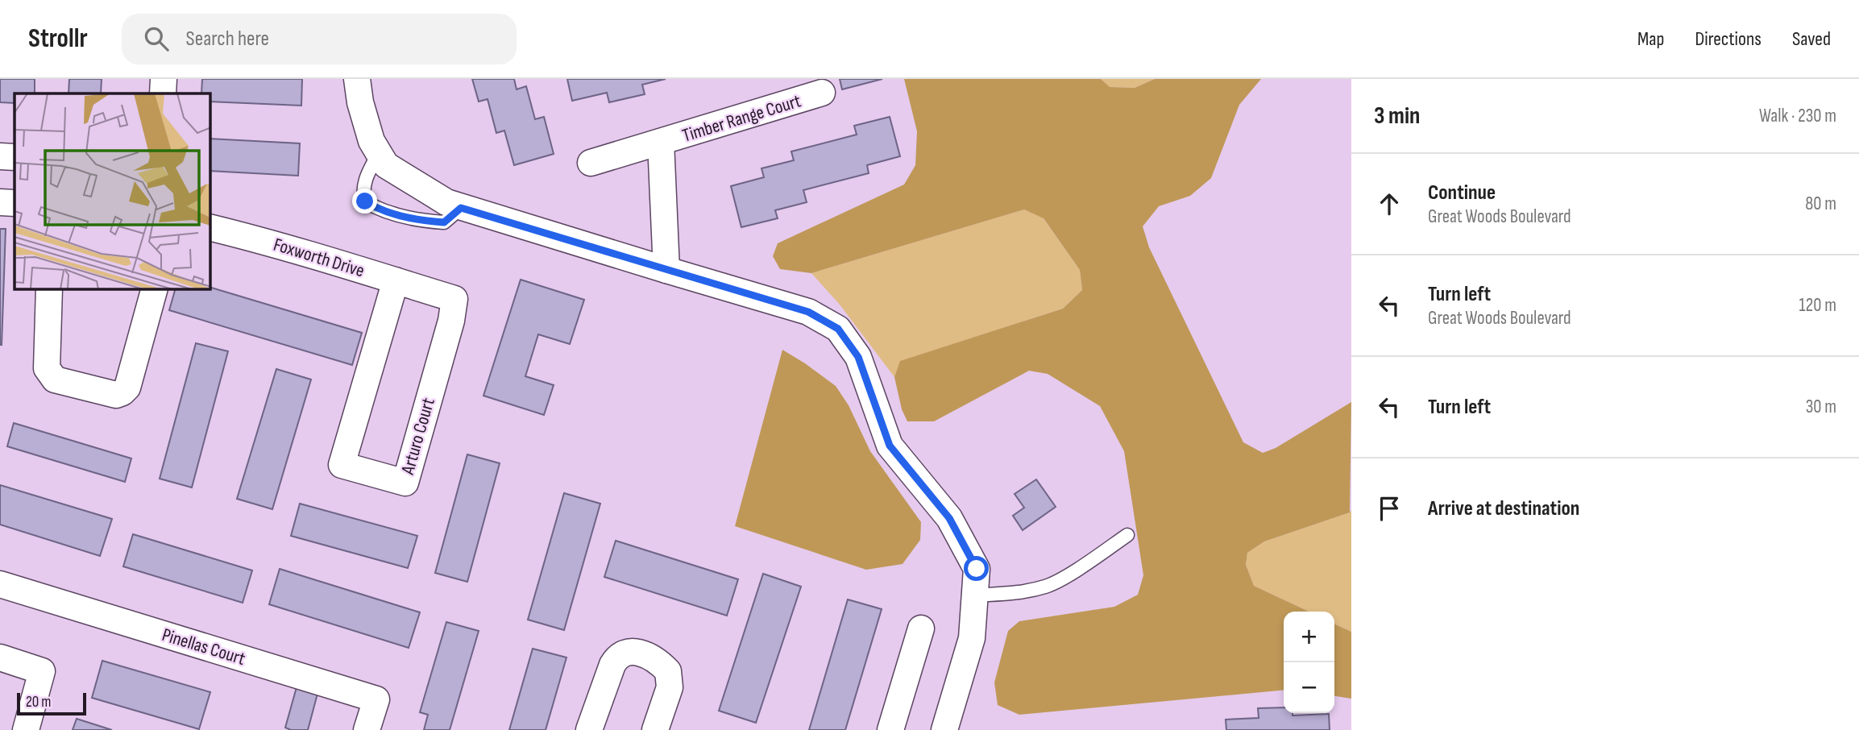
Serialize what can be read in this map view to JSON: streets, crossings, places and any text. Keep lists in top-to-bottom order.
{
  "streets": {
    "street": [
      "Timber Range Court",
      "Foxworth Drive",
      "Arturo Court",
      "Pinellas Court"
    ]
  },
  "crossings": [
    ["Foxworth Drive", "Arturo Court"]
  ],
  "scale_bar": "20 m",
  "page": {
    "header": "Strollr",
    "search": "Search here",
    "nav": ["Map", "Directions", "Saved"],
    "heading": ["3 min", "Walk · 230 m"],
    "list": [
      ["Continue", "Great Woods Boulevard", "80 m"],
      ["Turn left", "Great Woods Boulevard", "120 m"],
      ["Turn left", "30 m"],
      "Arrive at destination"
    ],
    "map_buttons": ["+", "−"],
    "scale": "20 m"
  }
}
